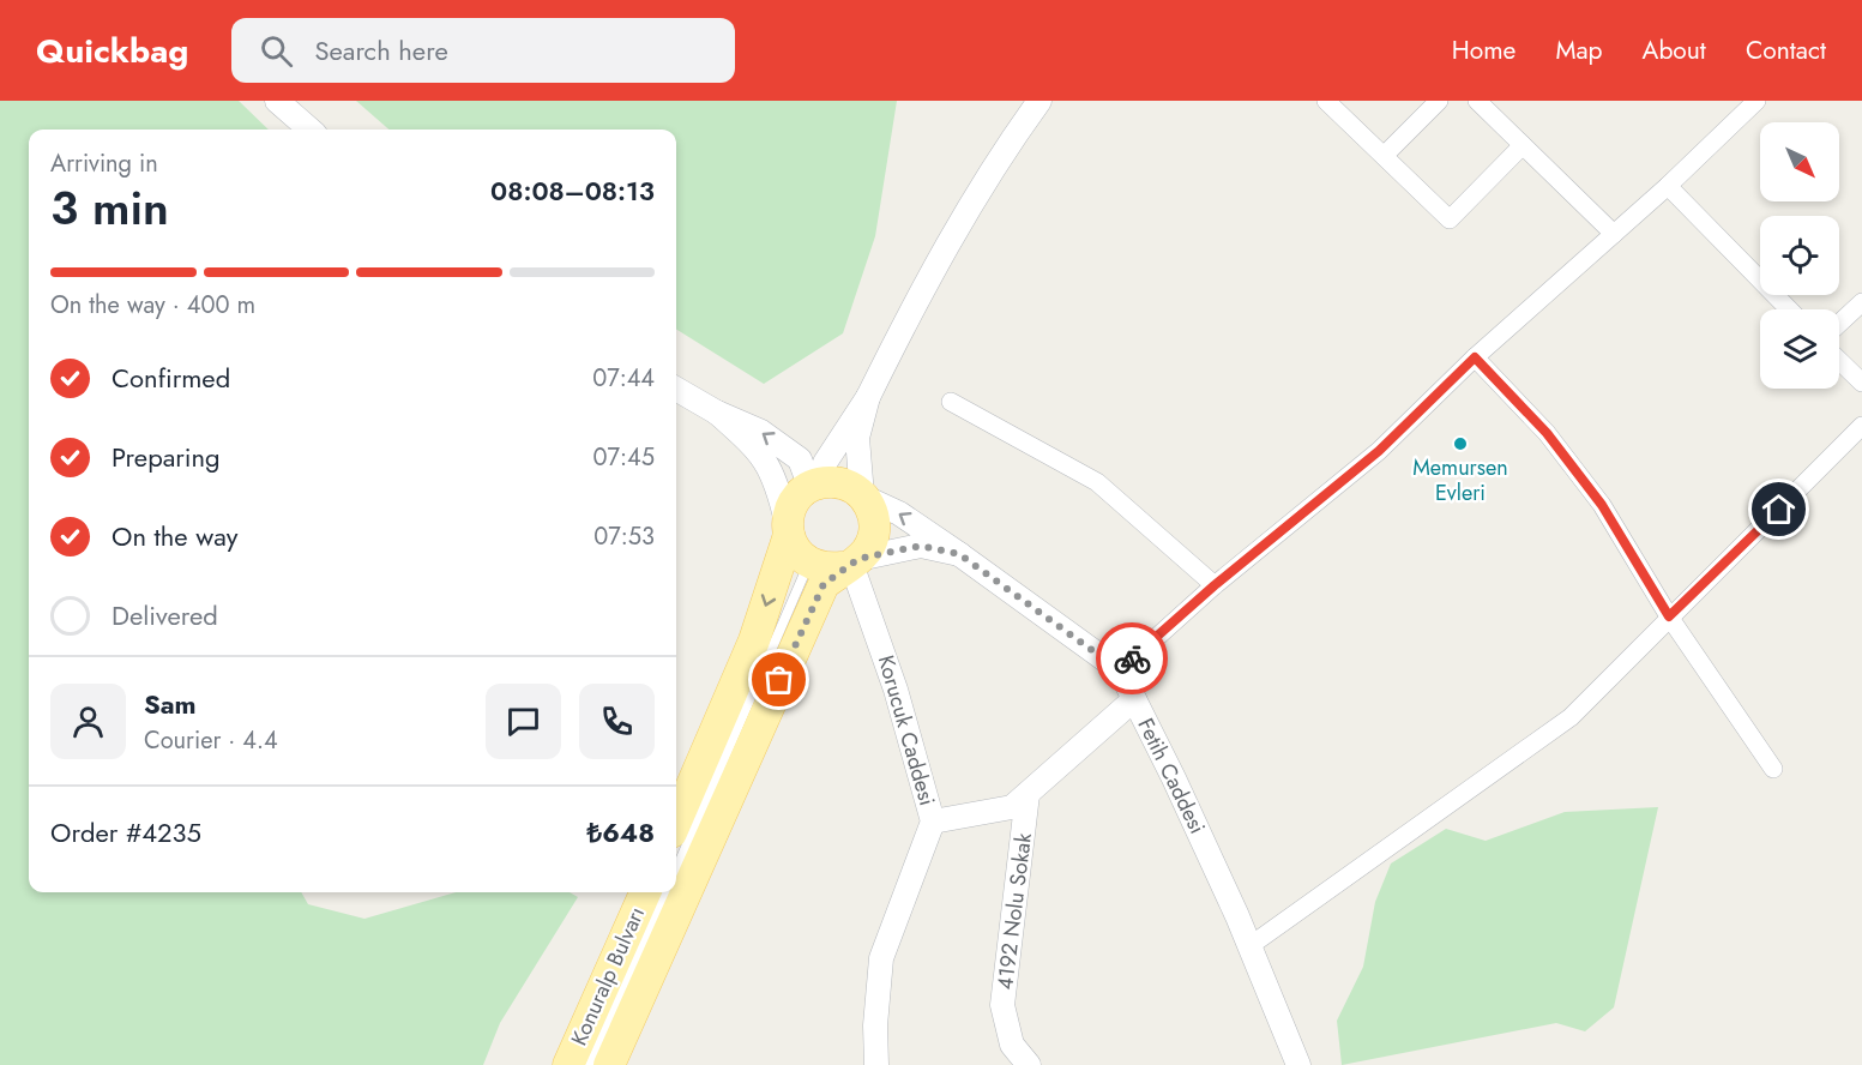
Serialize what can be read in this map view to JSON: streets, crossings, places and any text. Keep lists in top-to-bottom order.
{
  "streets": {
    "main road": ["Konuralp Bulvarı"],
    "street": ["Korucuk Caddesi", "Fetih Caddesi", "4192 Nolu Sokak"]
  },
  "crossings": [
    ["Korucuk Caddesi", "Fetih Caddesi"],
    ["Korucuk Caddesi", "Konuralp Bulvarı"],
    ["Fetih Caddesi", "Konuralp Bulvarı"]
  ],
  "places": ["Memursen Evleri"],
  "north": "bottom right",
  "page": {
    "header": "Quickbag",
    "search": "Search here",
    "nav": [
      "Home",
      "Map",
      "About",
      "Contact"
    ],
    "heading": ["3 min", "Arriving in", "08:08–08:13"],
    "panel": [
      "Sam",
      "Courier · 4.4",
      "Order #4235",
      "₺648"
    ],
    "bar": "On the way · 400 m",
    "list": [
      ["Confirmed", "07:44"],
      ["Preparing", "07:45"],
      ["On the way", "07:53"],
      "Delivered"
    ]
  }
}
